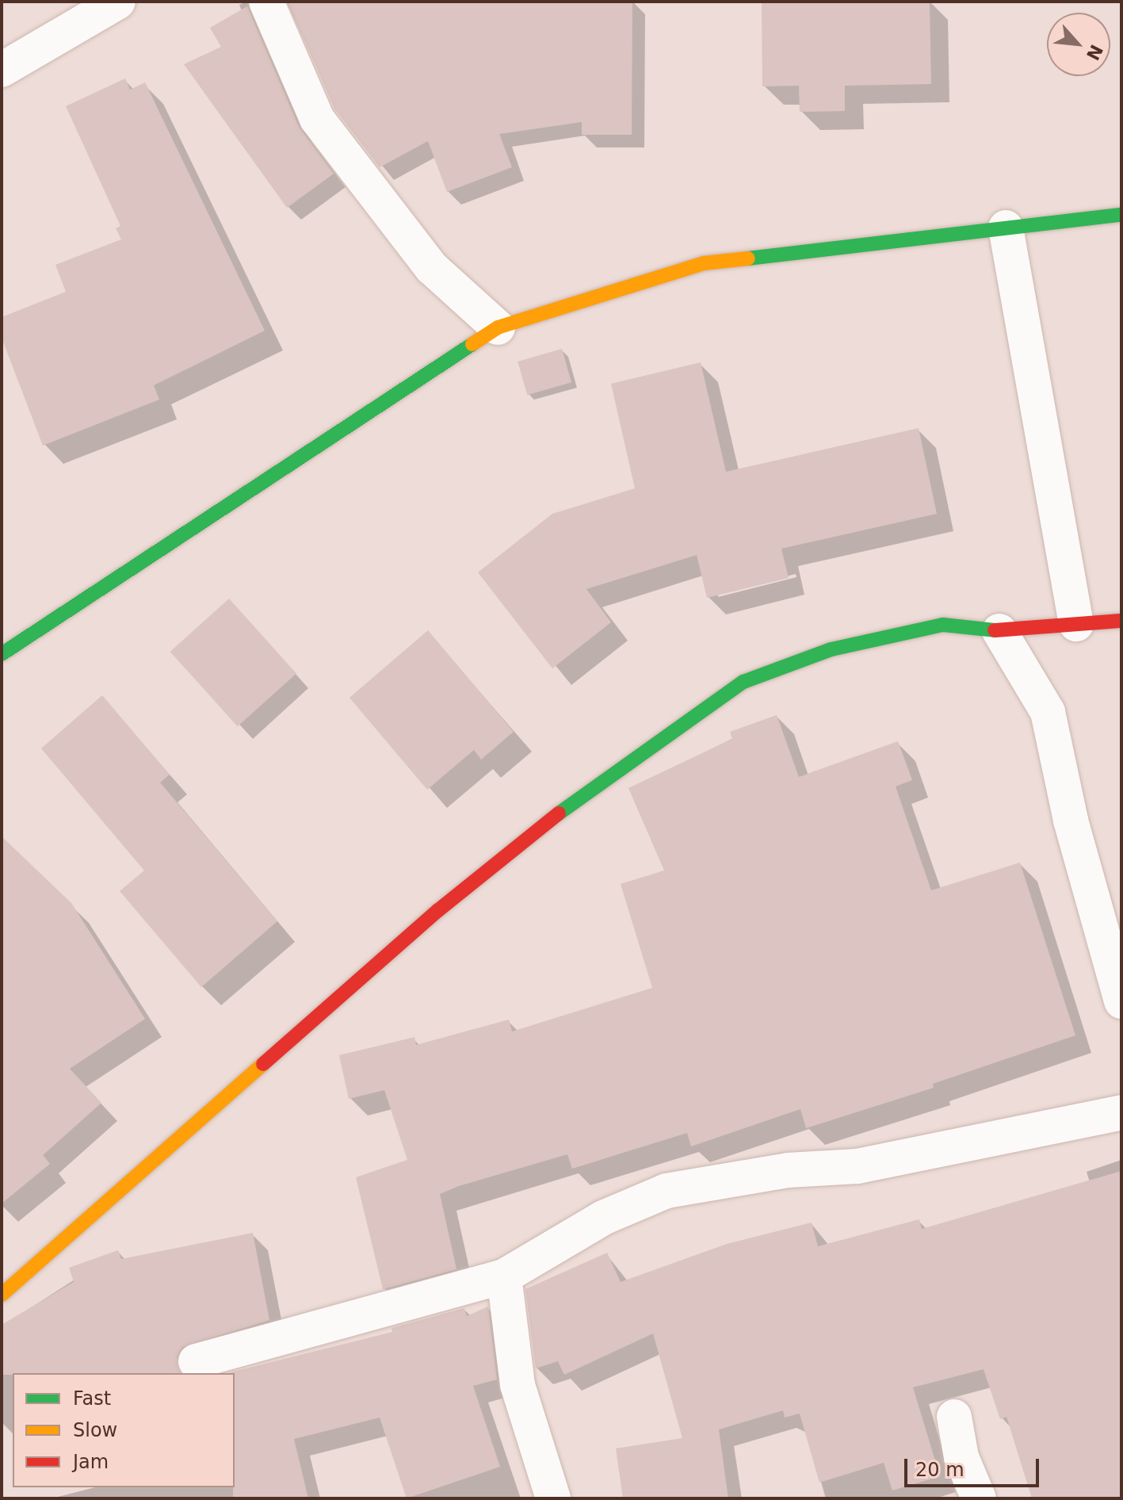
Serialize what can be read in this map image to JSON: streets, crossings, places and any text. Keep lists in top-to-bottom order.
{
  "legend": ["Fast", "Slow", "Jam"],
  "scale_bar": "20 m",
  "north": "bottom right"
}
